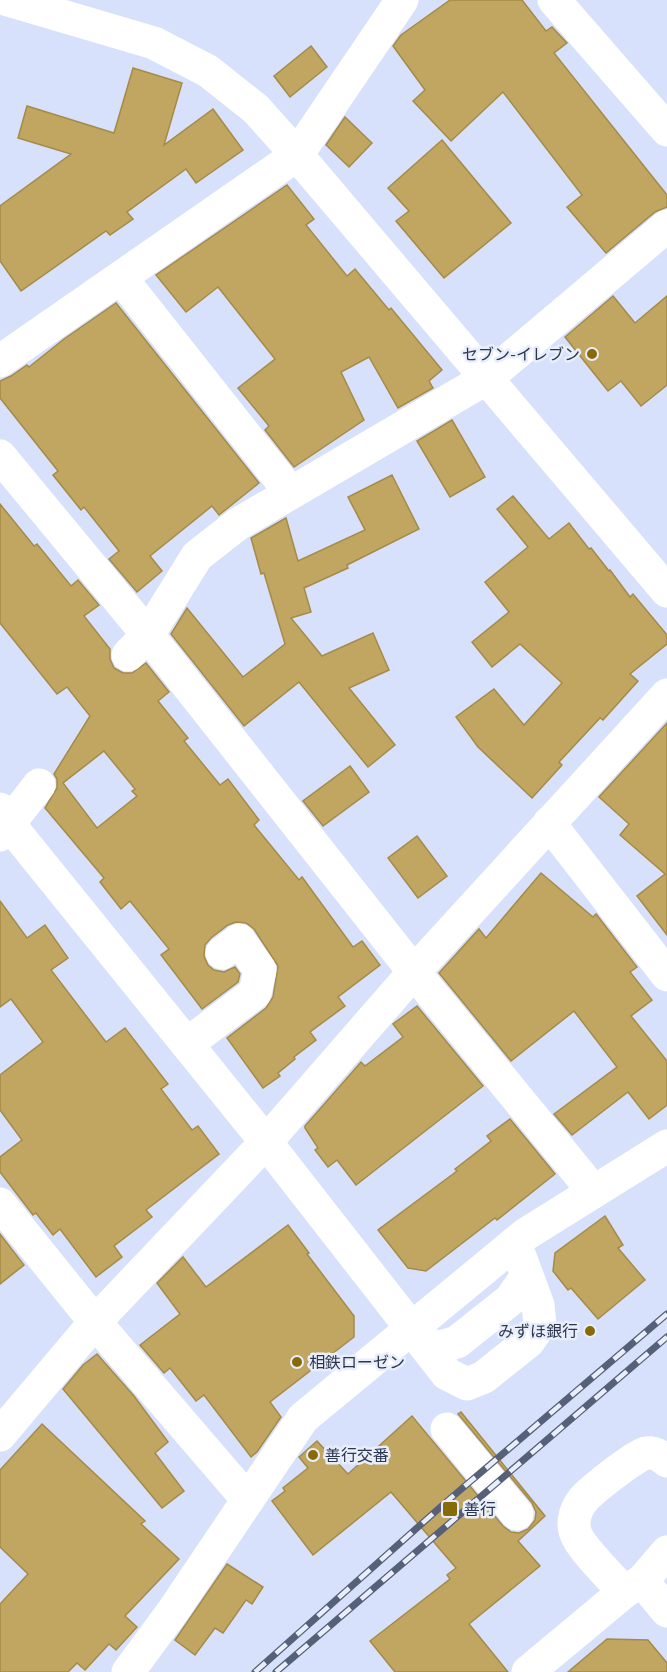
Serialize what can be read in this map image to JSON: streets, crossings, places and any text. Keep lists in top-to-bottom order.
{
  "places": {
    "other": [
      "セブン-イレブン",
      "みずほ銀行",
      "相鉄ローゼン",
      "善行交番"
    ],
    "transit": ["善行"]
  }
}
